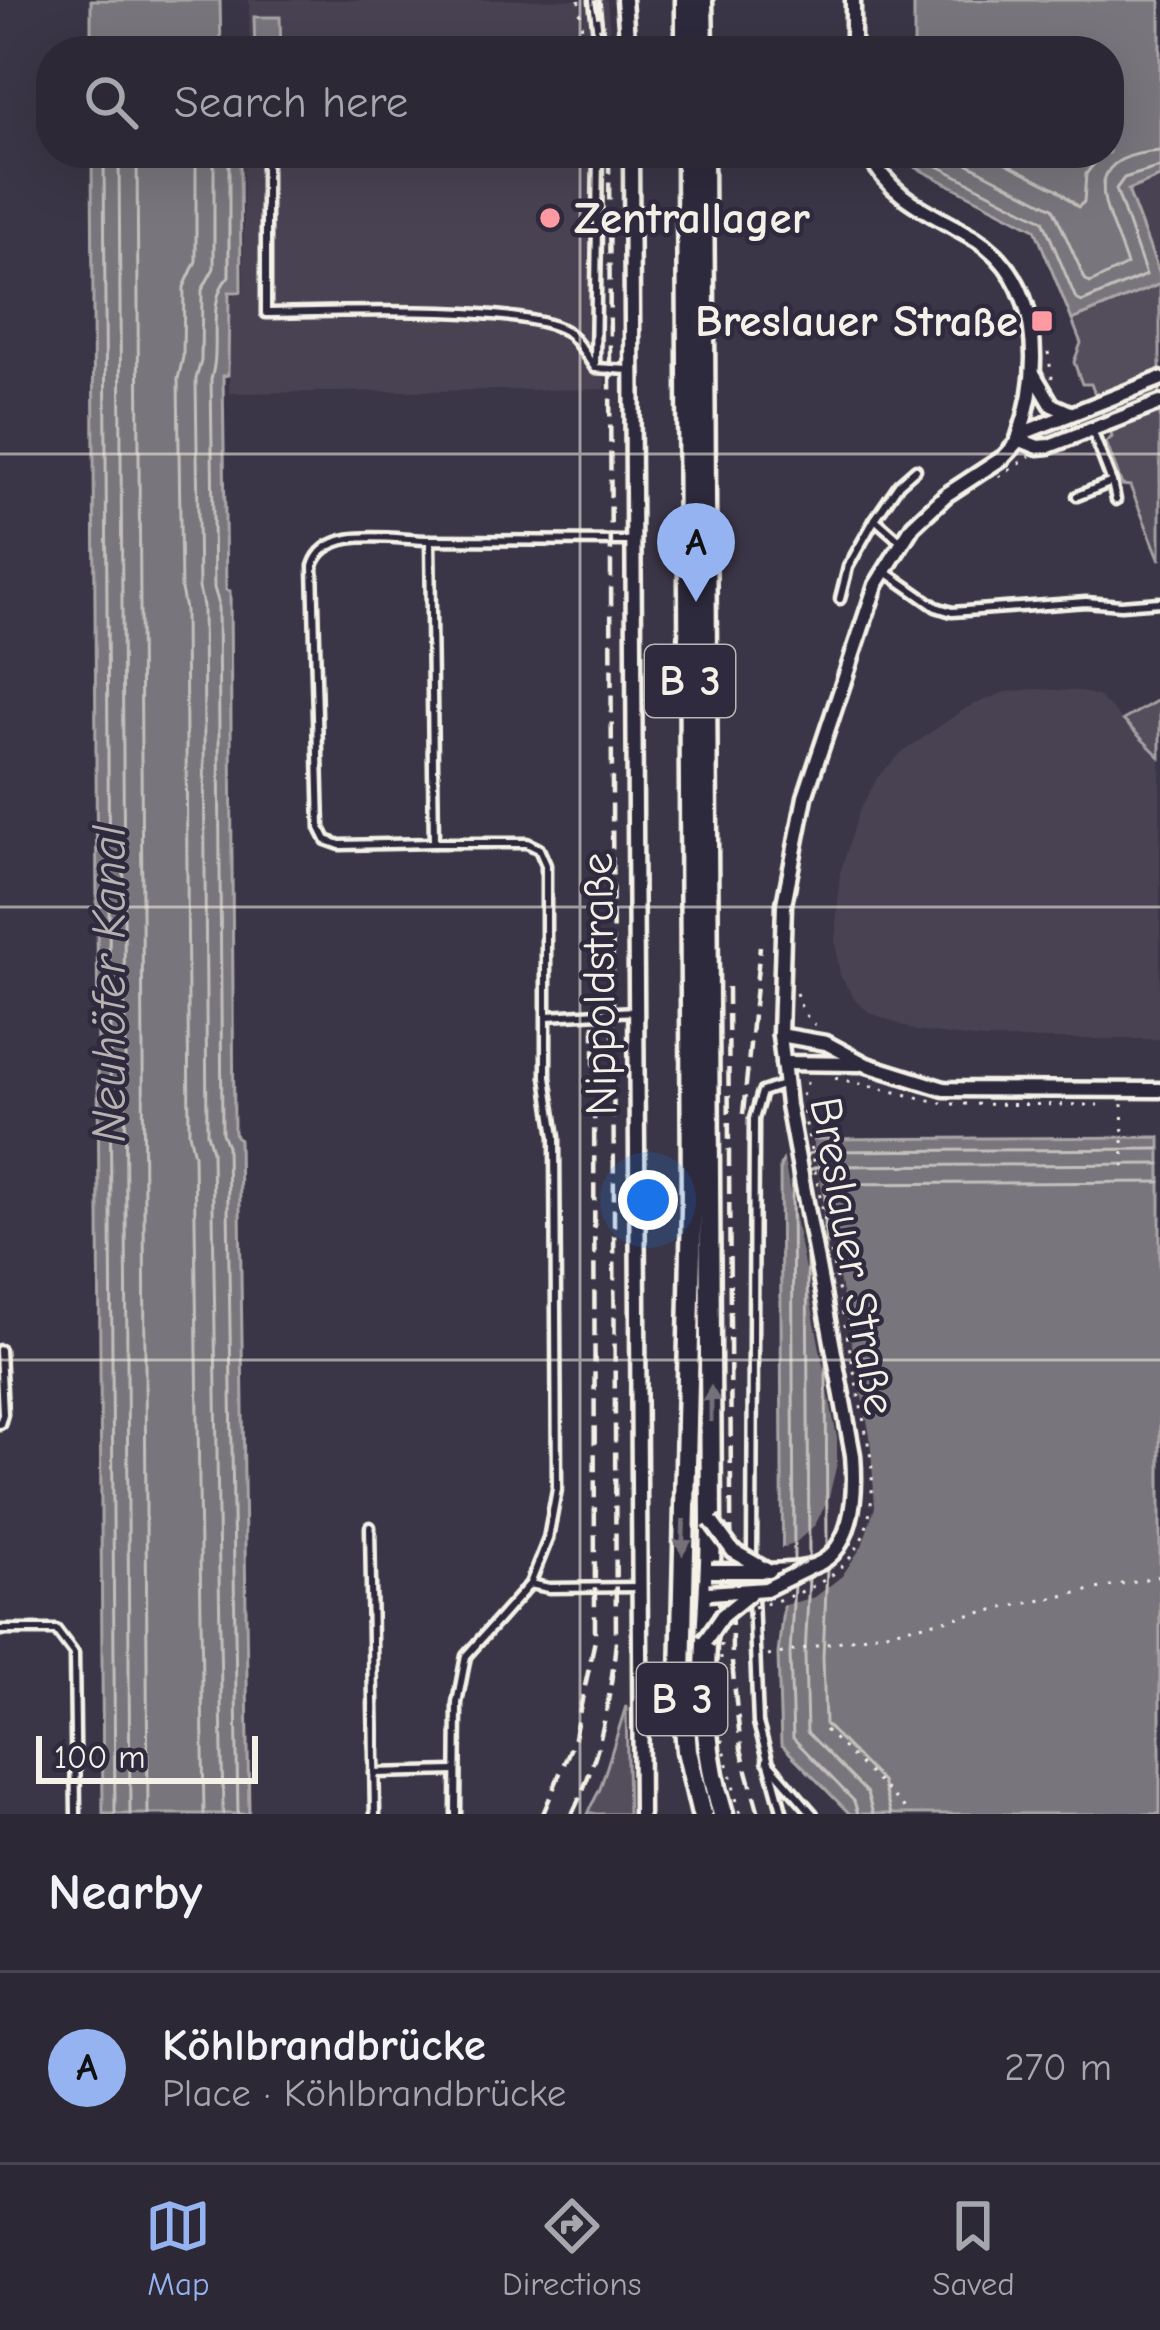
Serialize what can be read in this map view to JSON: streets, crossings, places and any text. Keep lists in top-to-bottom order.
{
  "streets": {
    "main road": ["B 3"],
    "street": ["Nippoldstraße", "Breslauer Straße"]
  },
  "crossings": [
    ["B 3", "Breslauer Straße"]
  ],
  "water": ["Neuhöfer Kanal"],
  "places": {
    "other": ["Zentrallager"],
    "transit": ["Breslauer Straße"]
  },
  "scale_bar": "100 m",
  "page": {
    "search": "Search here",
    "pins": "A",
    "scale": "100 m",
    "heading": "Nearby",
    "list": [
      {
        "mark": "A",
        "name": "Köhlbrandbrücke",
        "note": "Place · Köhlbrandbrücke",
        "value": "270 m"
      }
    ],
    "nav": ["Map", "Directions", "Saved"]
  }
}
